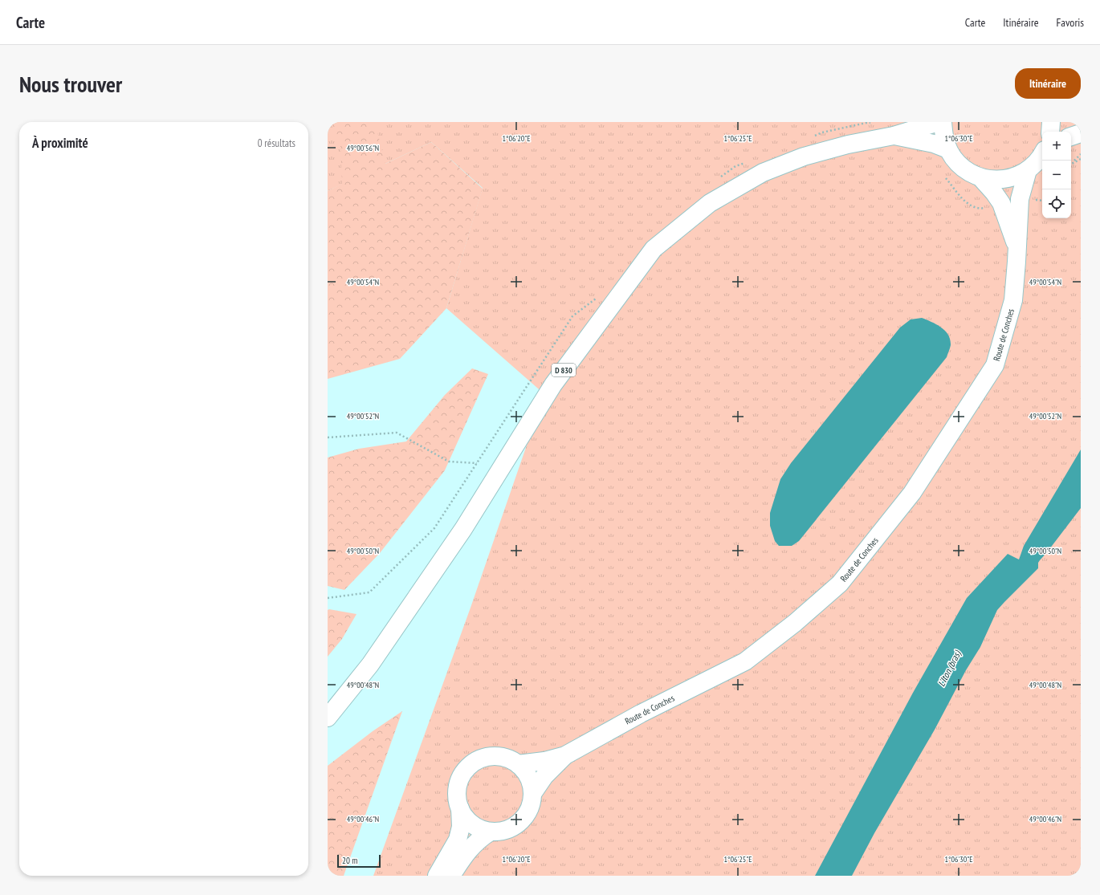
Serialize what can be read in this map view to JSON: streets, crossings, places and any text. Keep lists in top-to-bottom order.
{
  "streets": {
    "main road": ["Route de Conches", "D 830"]
  },
  "water": ["L'Iton (bras)"],
  "scale_bar": "20 m",
  "page": {
    "header": "Carte",
    "nav": ["Carte", "Itinéraire", "Favoris"],
    "buttons": "Itinéraire",
    "title": "Nous trouver",
    "heading": ["À proximité", "0 résultats"],
    "map_buttons": ["+", "−"],
    "scale": "20 m"
  },
  "coordinates": [
    "1°06'20\"E",
    "1°06'25\"E",
    "1°06'30\"E",
    "49°00'56\"N",
    "49°00'54\"N",
    "49°00'52\"N",
    "49°00'50\"N",
    "49°00'48\"N",
    "49°00'46\"N"
  ]
}
